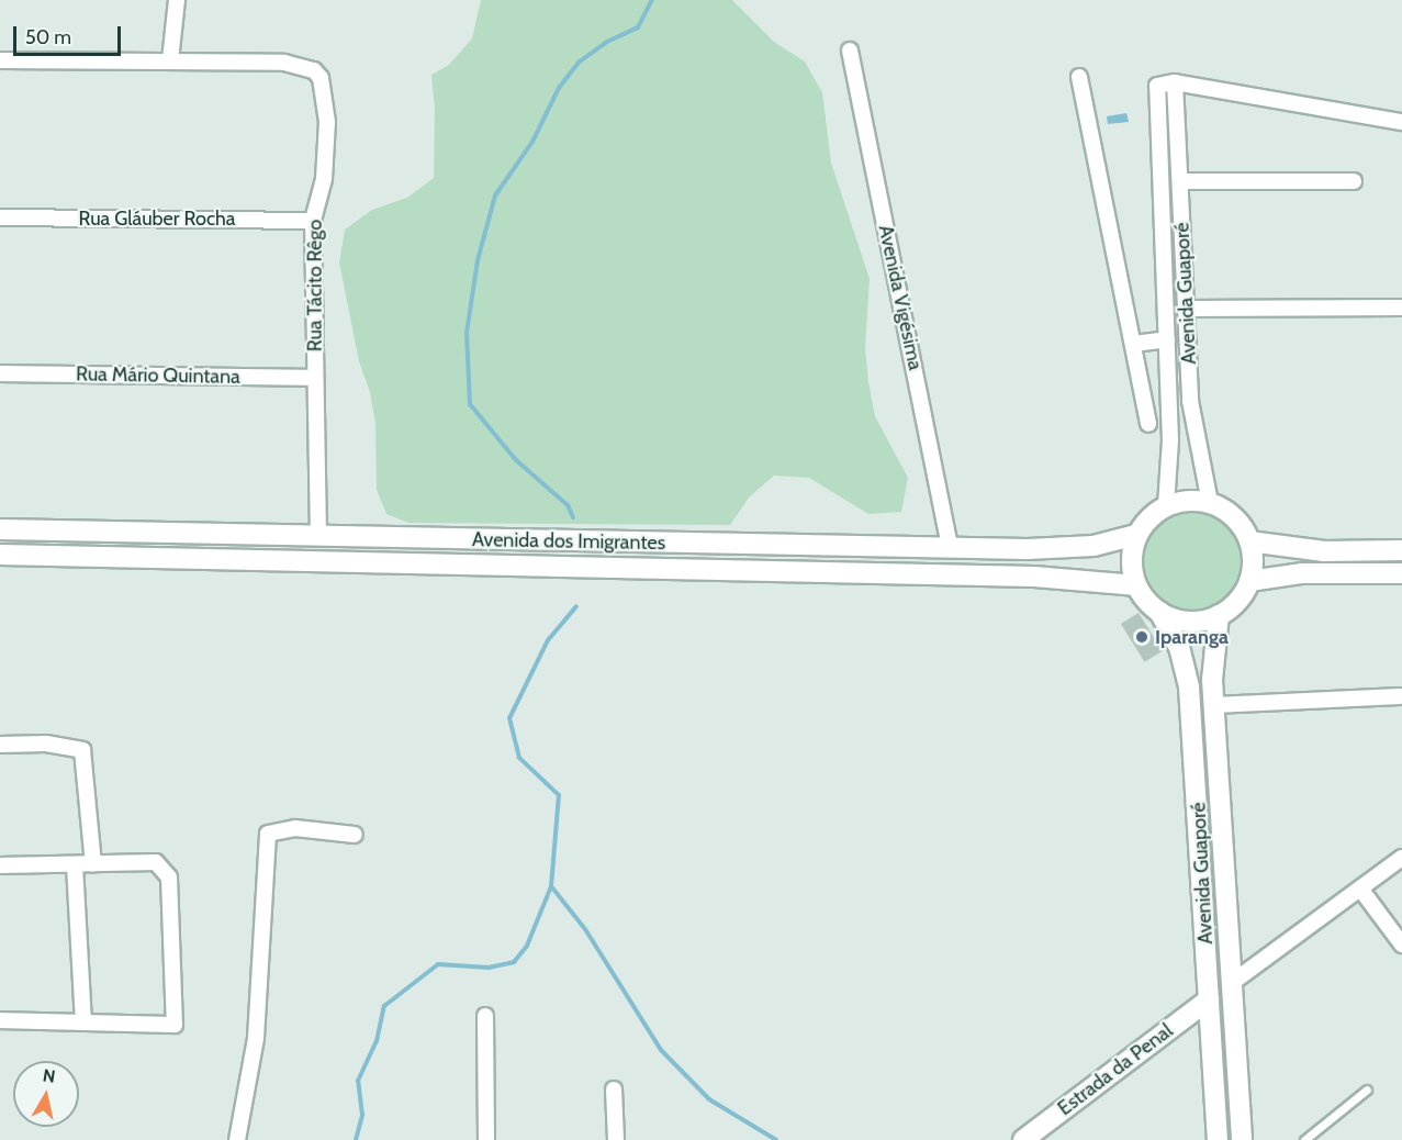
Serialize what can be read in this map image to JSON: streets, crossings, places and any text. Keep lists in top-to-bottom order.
{
  "streets": {
    "main road": ["Avenida Guaporé", "Avenida dos Imigrantes", "Estrada da Penal"],
    "street": [
      "Rua Gláuber Rocha",
      "Rua Tácito Rêgo",
      "Avenida Vigésima",
      "Rua Mário Quintana"
    ]
  },
  "crossings": [
    ["Rua Gláuber Rocha", "Rua Tácito Rêgo"],
    ["Rua Tácito Rêgo", "Rua Mário Quintana"],
    ["Rua Tácito Rêgo", "Avenida dos Imigrantes"],
    ["Avenida Guaporé", "Avenida dos Imigrantes"],
    ["Avenida Guaporé", "Estrada da Penal"],
    ["Avenida Vigésima", "Avenida dos Imigrantes"]
  ],
  "places": ["Iparanga"],
  "scale_bar": "50 m",
  "north": "top"
}
